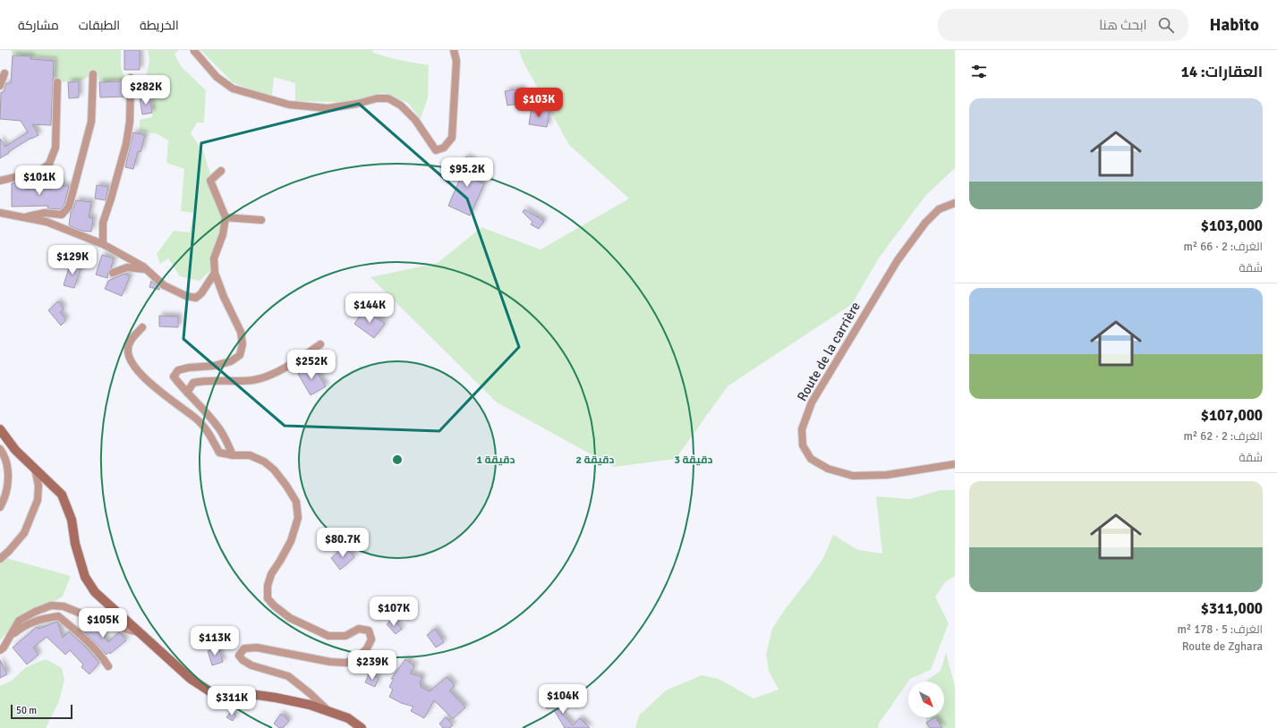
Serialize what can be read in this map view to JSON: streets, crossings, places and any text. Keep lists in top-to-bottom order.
{
  "streets": {
    "street": ["Route de la carrière"]
  },
  "scale_bar": "50 m",
  "north": "bottom right",
  "page": {
    "header": "Habito",
    "search": "ابحث هنا",
    "nav": ["الخريطة", "الطبقات", "مشاركة"],
    "heading": "العقارات: 14",
    "price": [
      "$282K",
      "$103K",
      "$95.2K",
      "$101K",
      "$129K",
      "$144K",
      "$252K",
      "$80.7K",
      "$107K",
      "$105K",
      "$113K",
      "$239K",
      "$104K",
      "$311K"
    ],
    "list": [
      {
        "name": "$103,000",
        "note": "الغرف: 2 · 66 m² · شقة"
      },
      {
        "name": "$107,000",
        "note": "الغرف: 2 · 62 m² · شقة"
      },
      {
        "name": "$311,000",
        "note": "الغرف: 5 · 178 m² · Route de Zghara"
      }
    ],
    "scale": "50 m"
  },
  "rings": ["1 دقيقة", "2 دقيقة", "3 دقيقة"]
}
